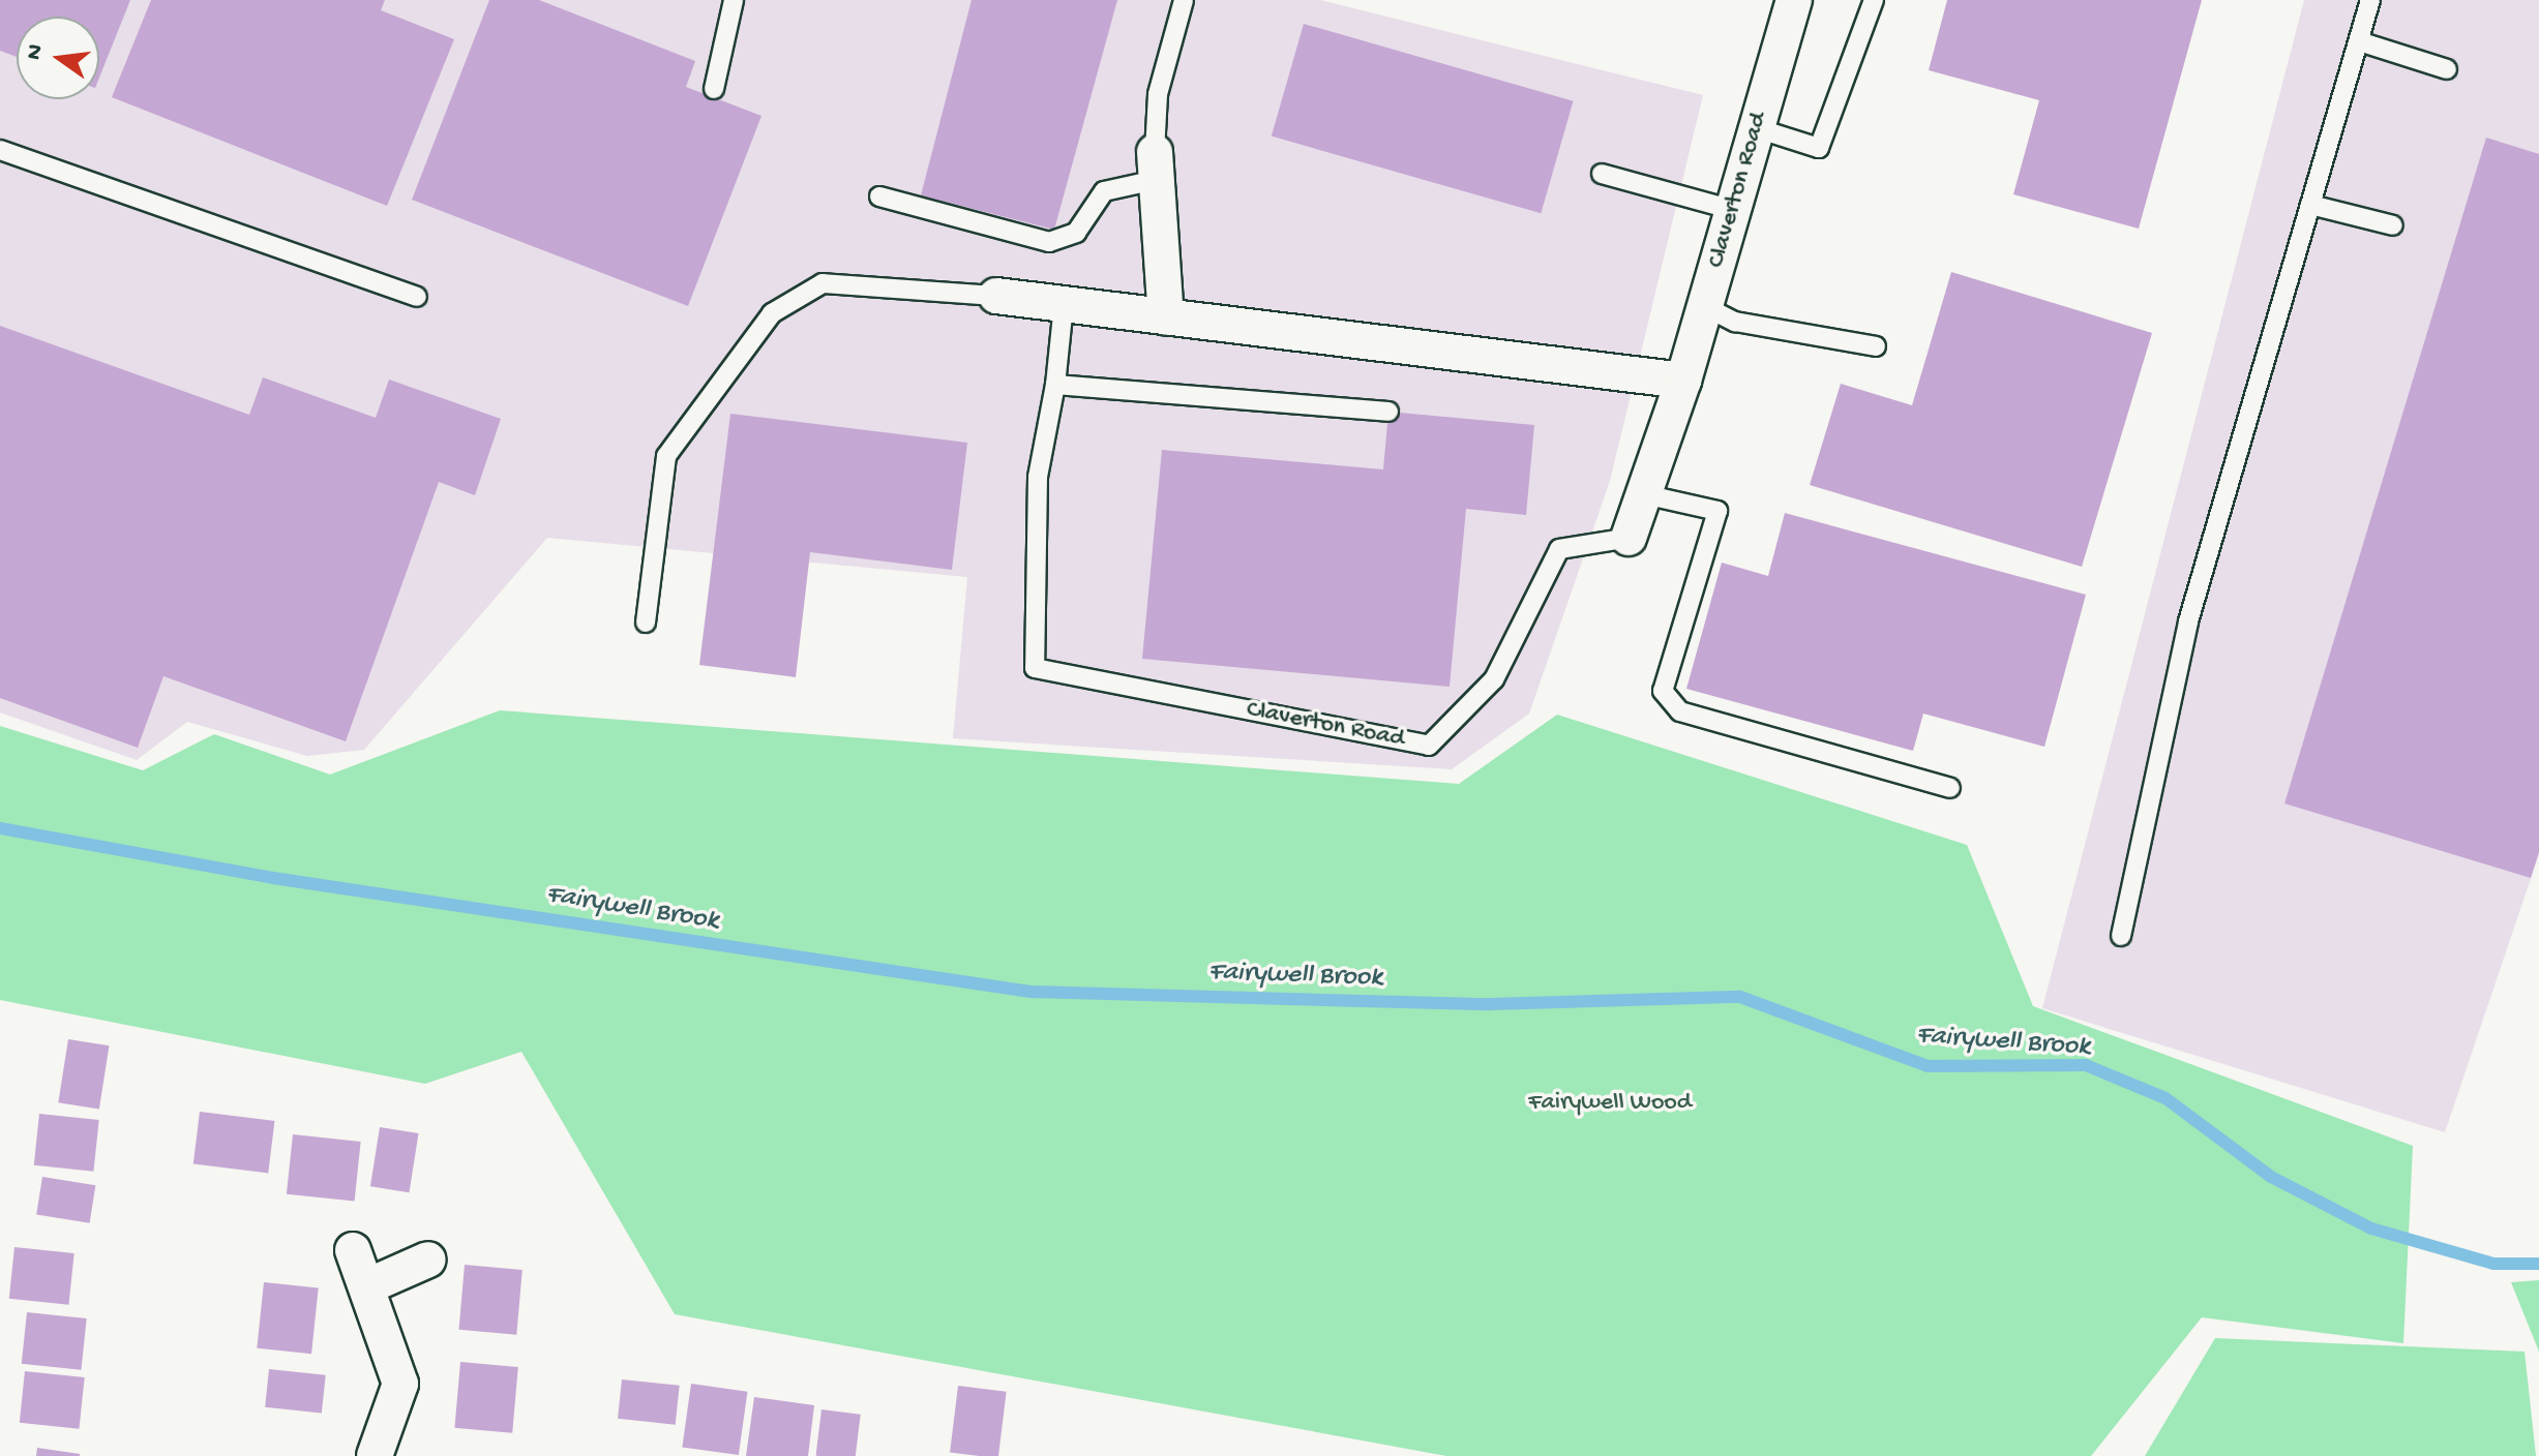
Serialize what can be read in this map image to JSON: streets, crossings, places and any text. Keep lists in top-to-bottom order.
{
  "streets": {
    "street": ["Claverton Road"]
  },
  "water": ["Fairywell Brook"],
  "parks": ["Fairywell Wood"],
  "north": "left"
}
